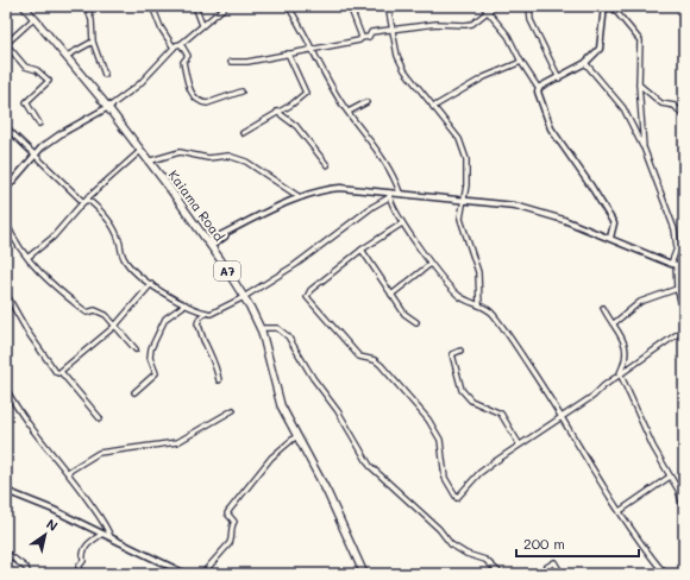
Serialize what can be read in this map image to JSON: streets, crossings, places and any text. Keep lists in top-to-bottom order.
{
  "streets": {
    "highway": ["Kaiama Road", "A7"]
  },
  "scale_bar": "200 m",
  "north": "top right"
}
